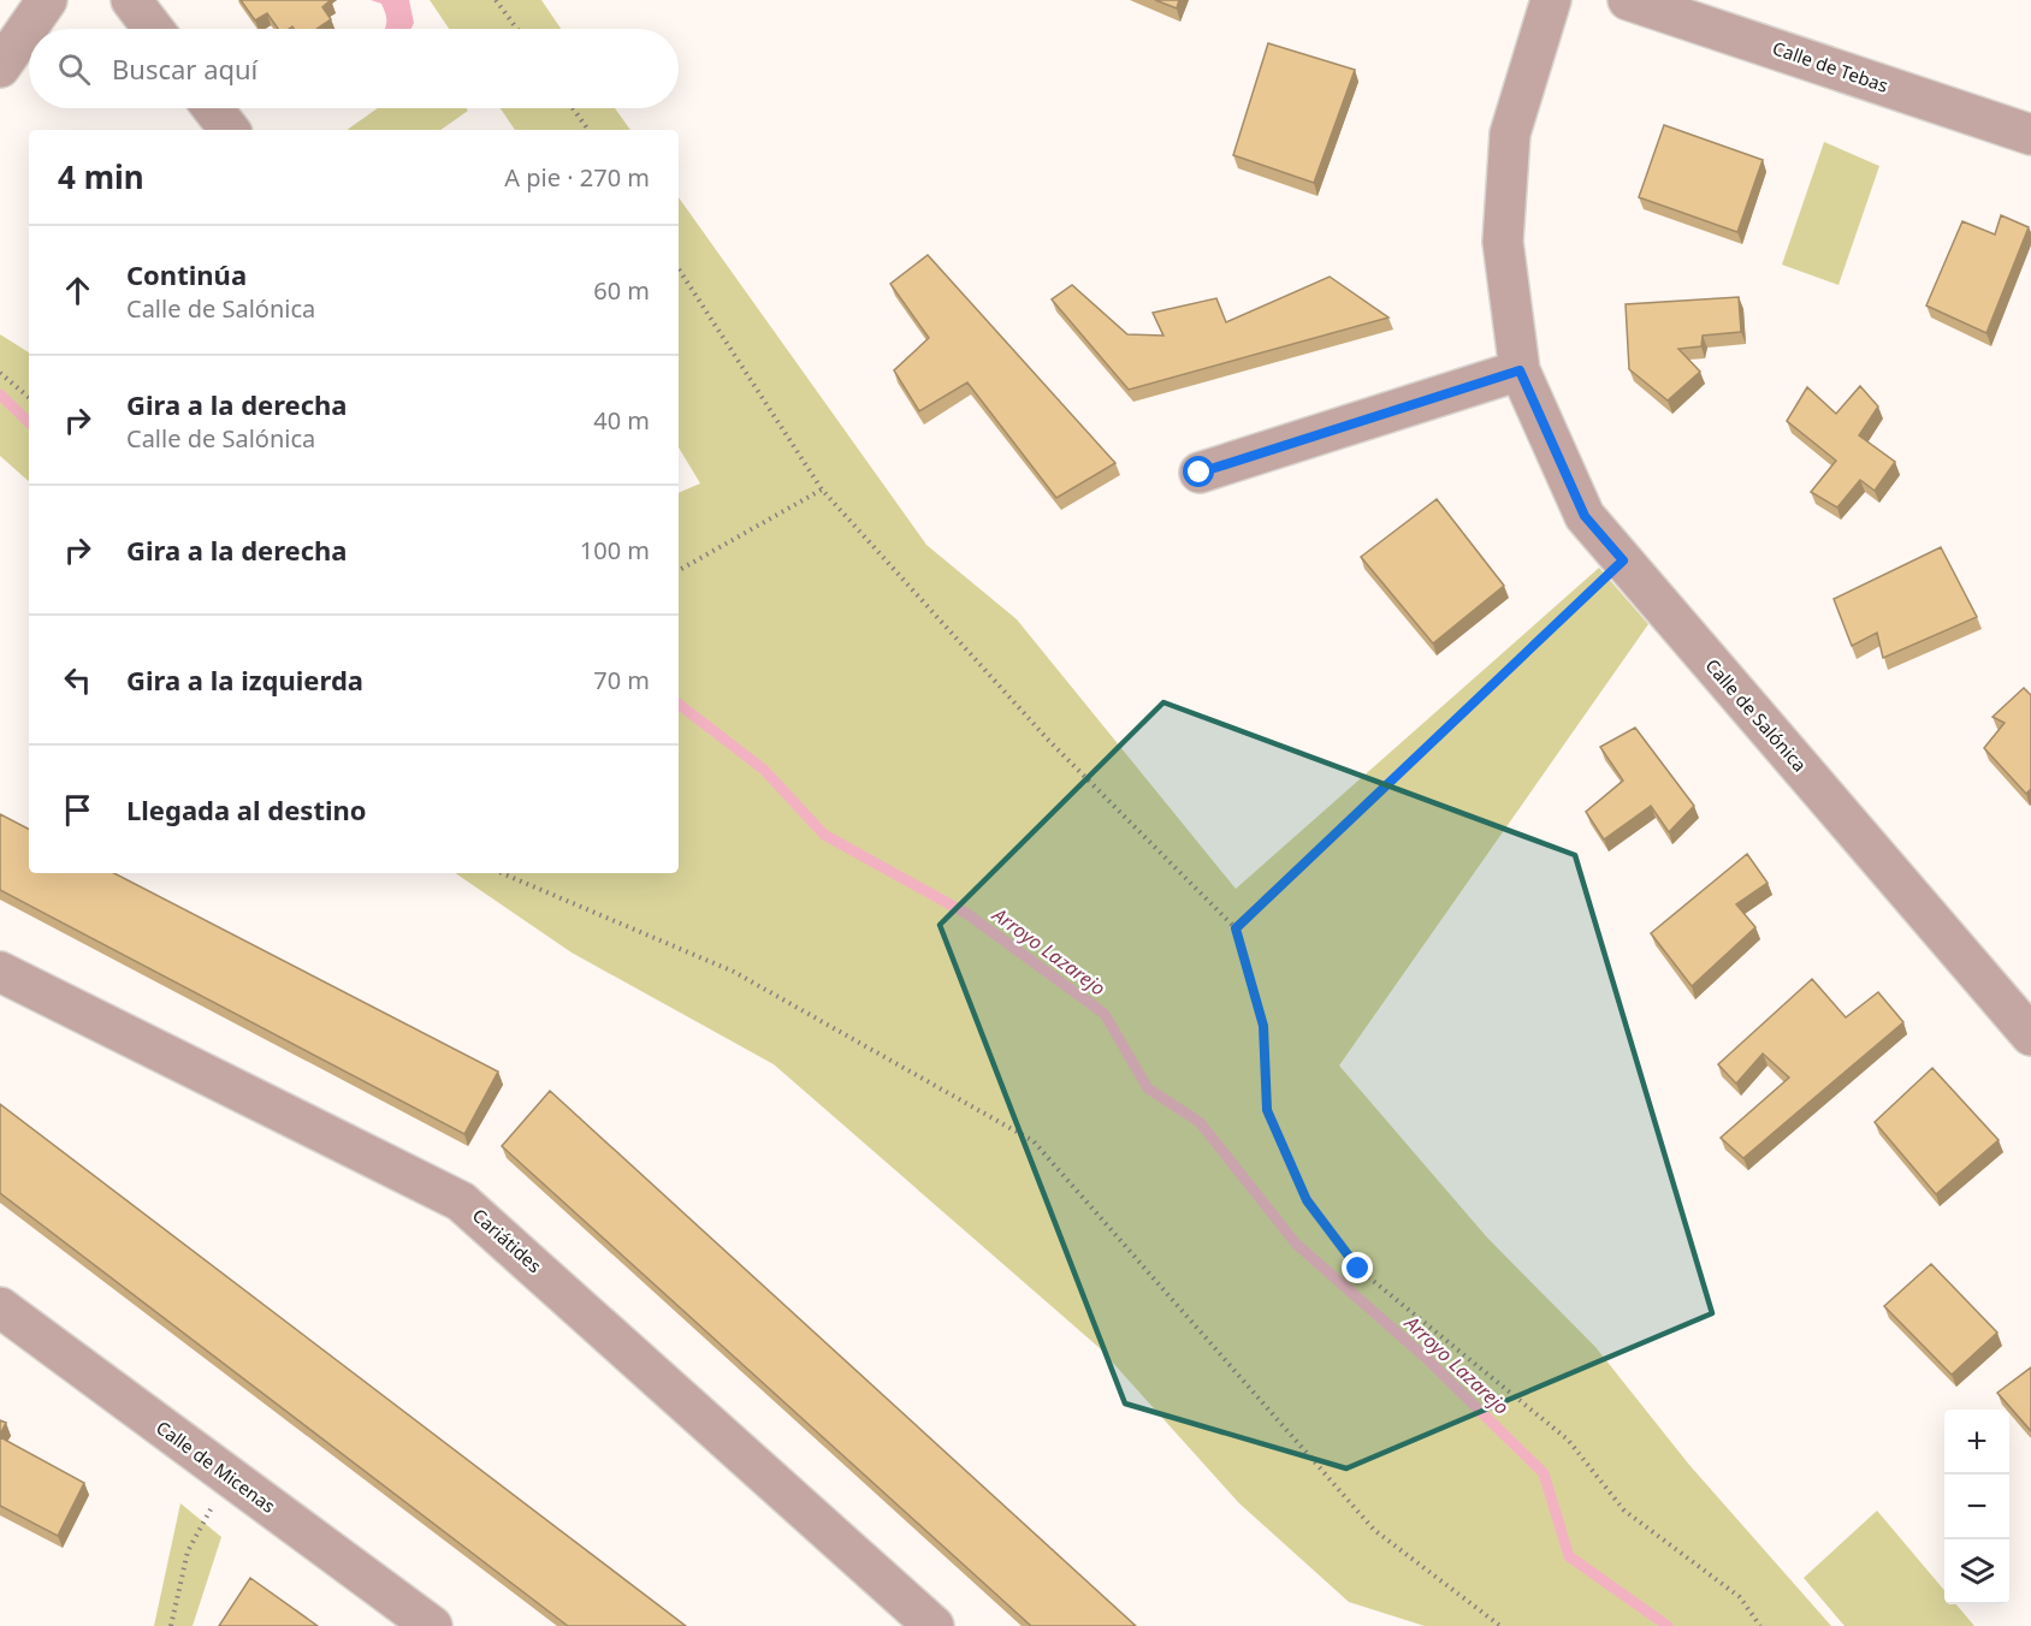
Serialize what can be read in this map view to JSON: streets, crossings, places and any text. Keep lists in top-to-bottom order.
{
  "streets": {
    "street": [
      "Calle de Tebas",
      "Calle de Salónica",
      "Cariátides",
      "Calle de Micenas"
    ]
  },
  "water": ["Arroyo Lazarejo"],
  "page": {
    "search": "Buscar aquí",
    "heading": ["4 min", "A pie · 270 m"],
    "list": [
      ["Continúa", "Calle de Salónica", "60 m"],
      ["Gira a la derecha", "Calle de Salónica", "40 m"],
      ["Gira a la derecha", "100 m"],
      ["Gira a la izquierda", "70 m"],
      "Llegada al destino"
    ],
    "map_buttons": ["+", "−"]
  }
}
